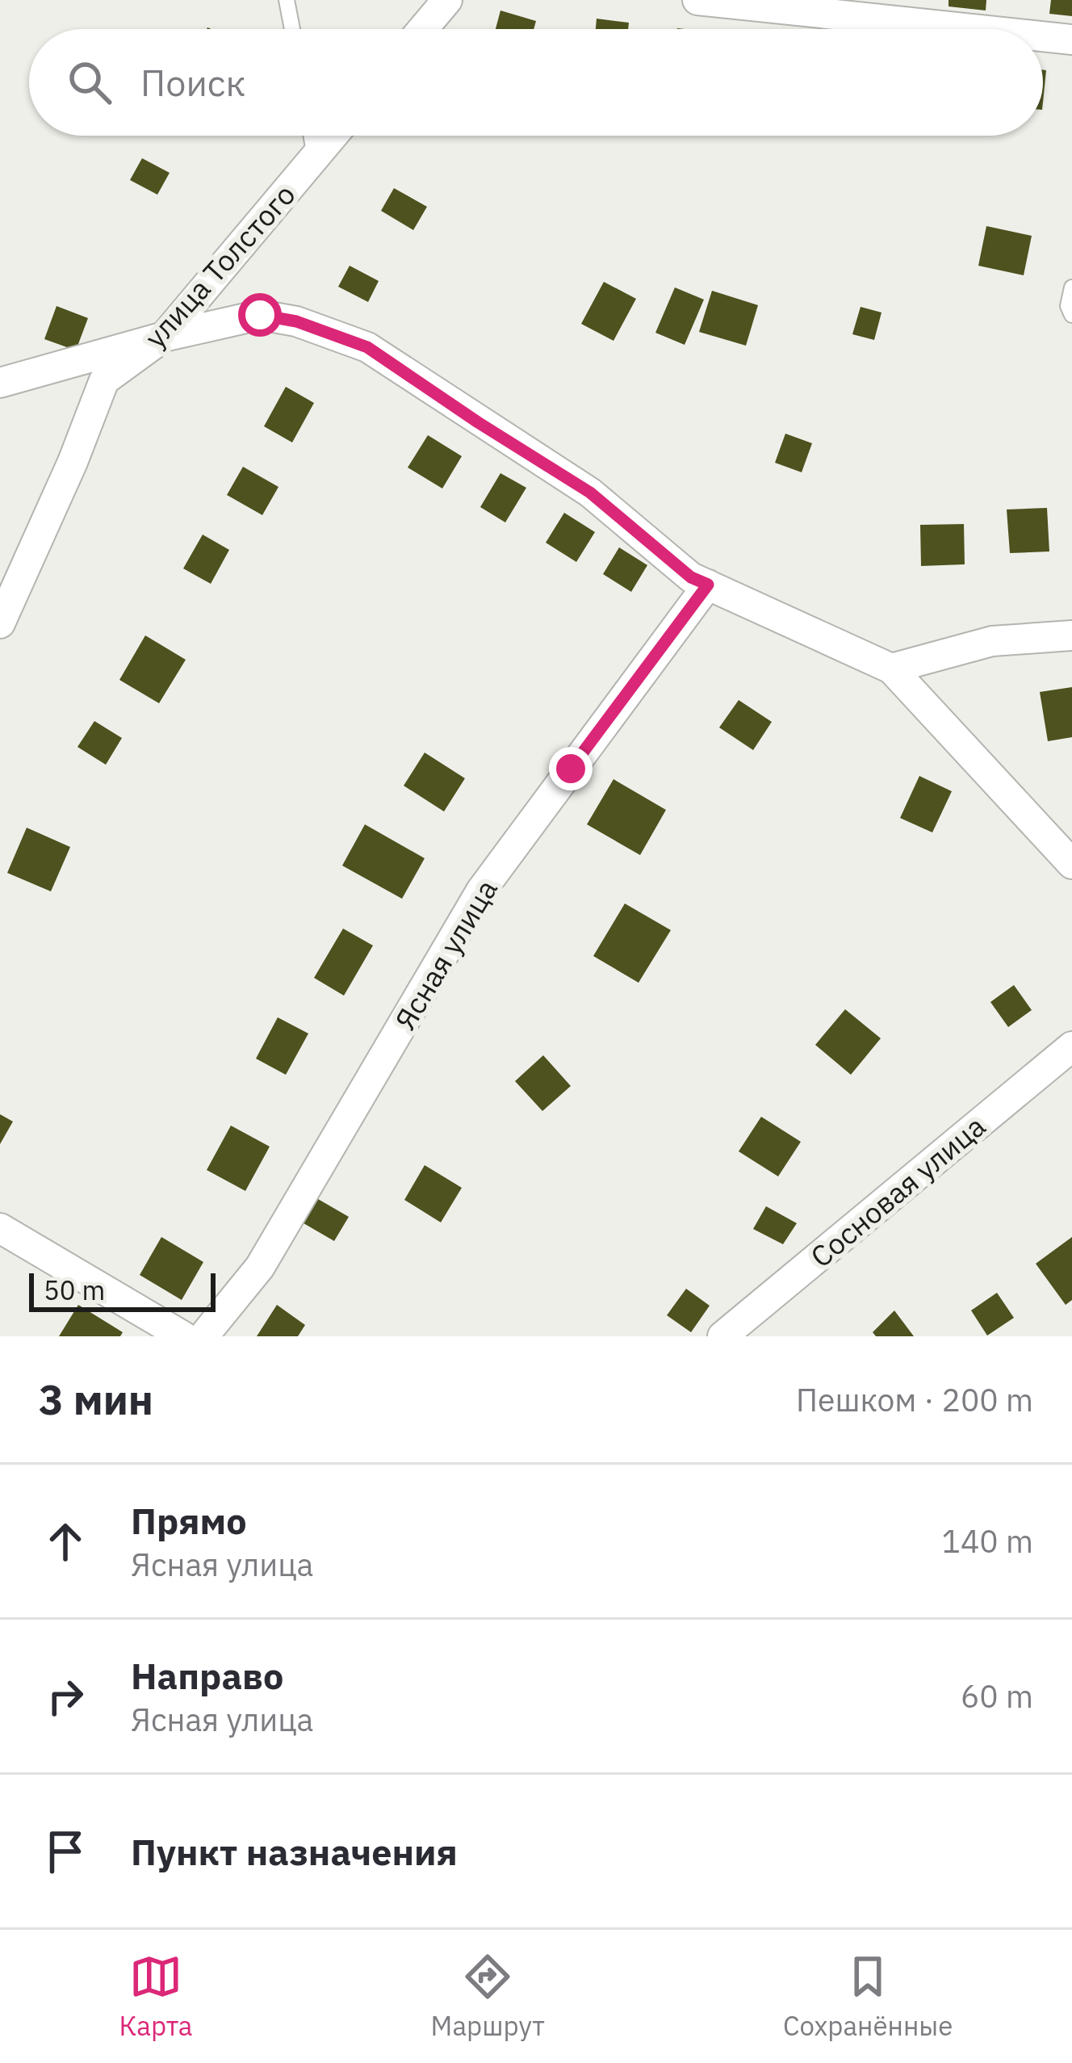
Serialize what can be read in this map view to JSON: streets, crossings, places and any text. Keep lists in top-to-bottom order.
{
  "streets": {
    "street": ["улица Толстого", "Ясная улица", "Сосновая улица"]
  },
  "scale_bar": "50 m",
  "page": {
    "search": "Поиск",
    "scale": "50 m",
    "heading": ["3 мин", "Пешком · 200 m"],
    "list": [
      ["Прямо", "Ясная улица", "140 m"],
      ["Направо", "Ясная улица", "60 m"],
      "Пункт назначения"
    ],
    "nav": ["Карта", "Маршрут", "Сохранённые"]
  }
}
